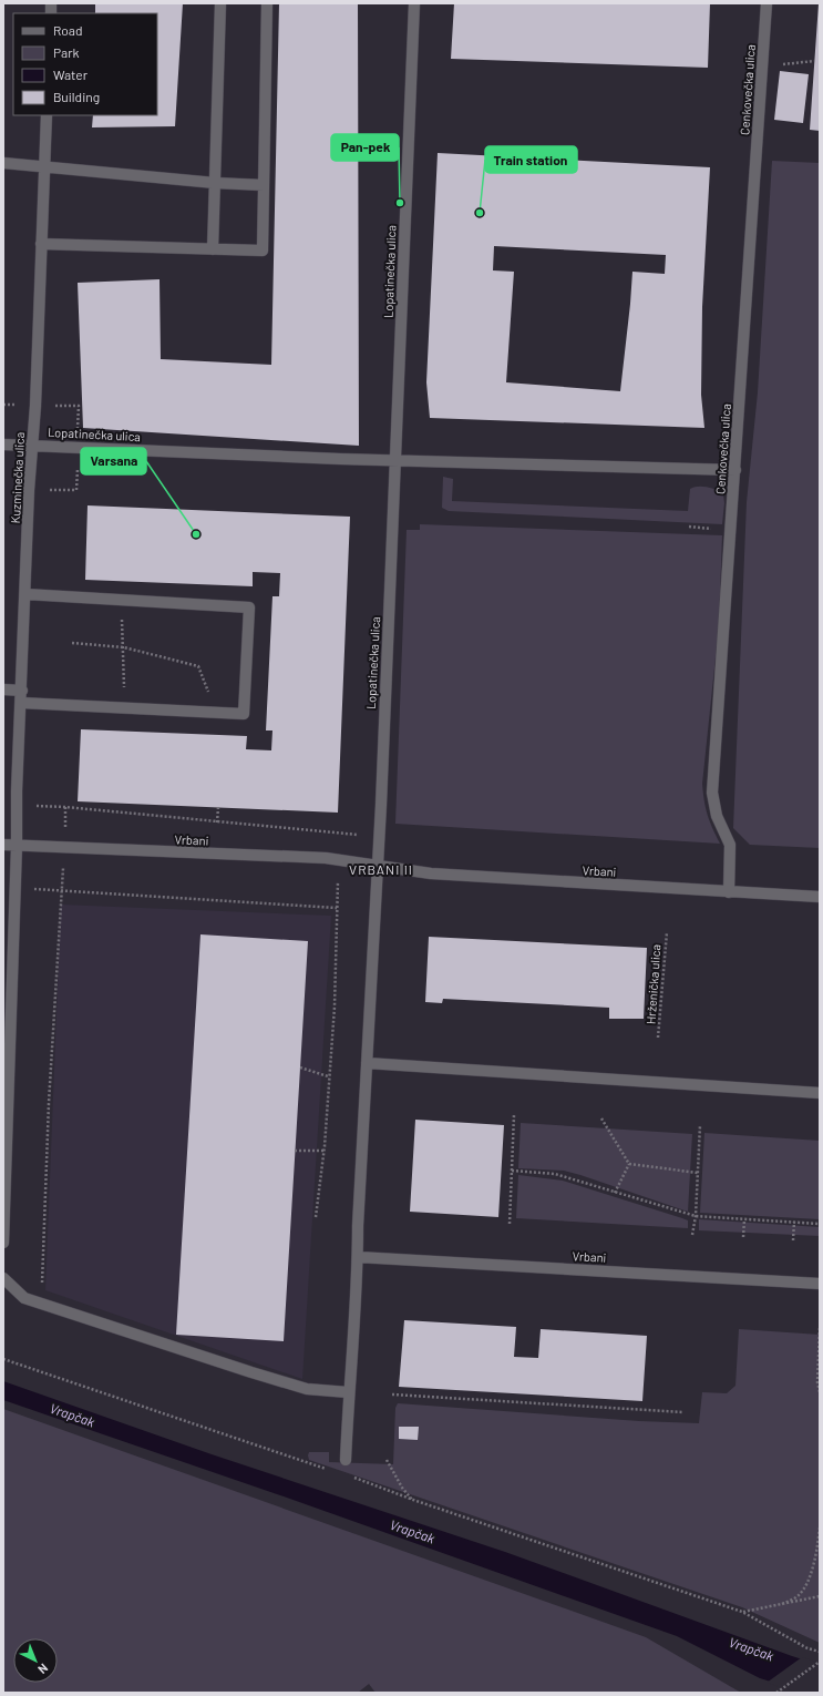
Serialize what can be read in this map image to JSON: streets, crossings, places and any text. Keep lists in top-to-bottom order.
{
  "streets": {
    "street": [
      "Cenkovečka ulica",
      "Lopatinečka ulica",
      "Kuzminečka ulica",
      "Vrbani"
    ],
    "path": ["Hrženička ulica"]
  },
  "crossings": [
    ["Cenkovečka ulica", "Lopatinečka ulica"],
    ["Cenkovečka ulica", "Vrbani"],
    ["Lopatinečka ulica", "Kuzminečka ulica"],
    ["Lopatinečka ulica", "Vrbani"],
    ["Kuzminečka ulica", "Vrbani"]
  ],
  "districts": ["VRBANI II"],
  "water": ["Vrapčak"],
  "places": ["Pan-pek", "Train station", "Varsana"],
  "legend": [
    "Road",
    "Park",
    "Water",
    "Building"
  ],
  "north": "bottom right"
}
